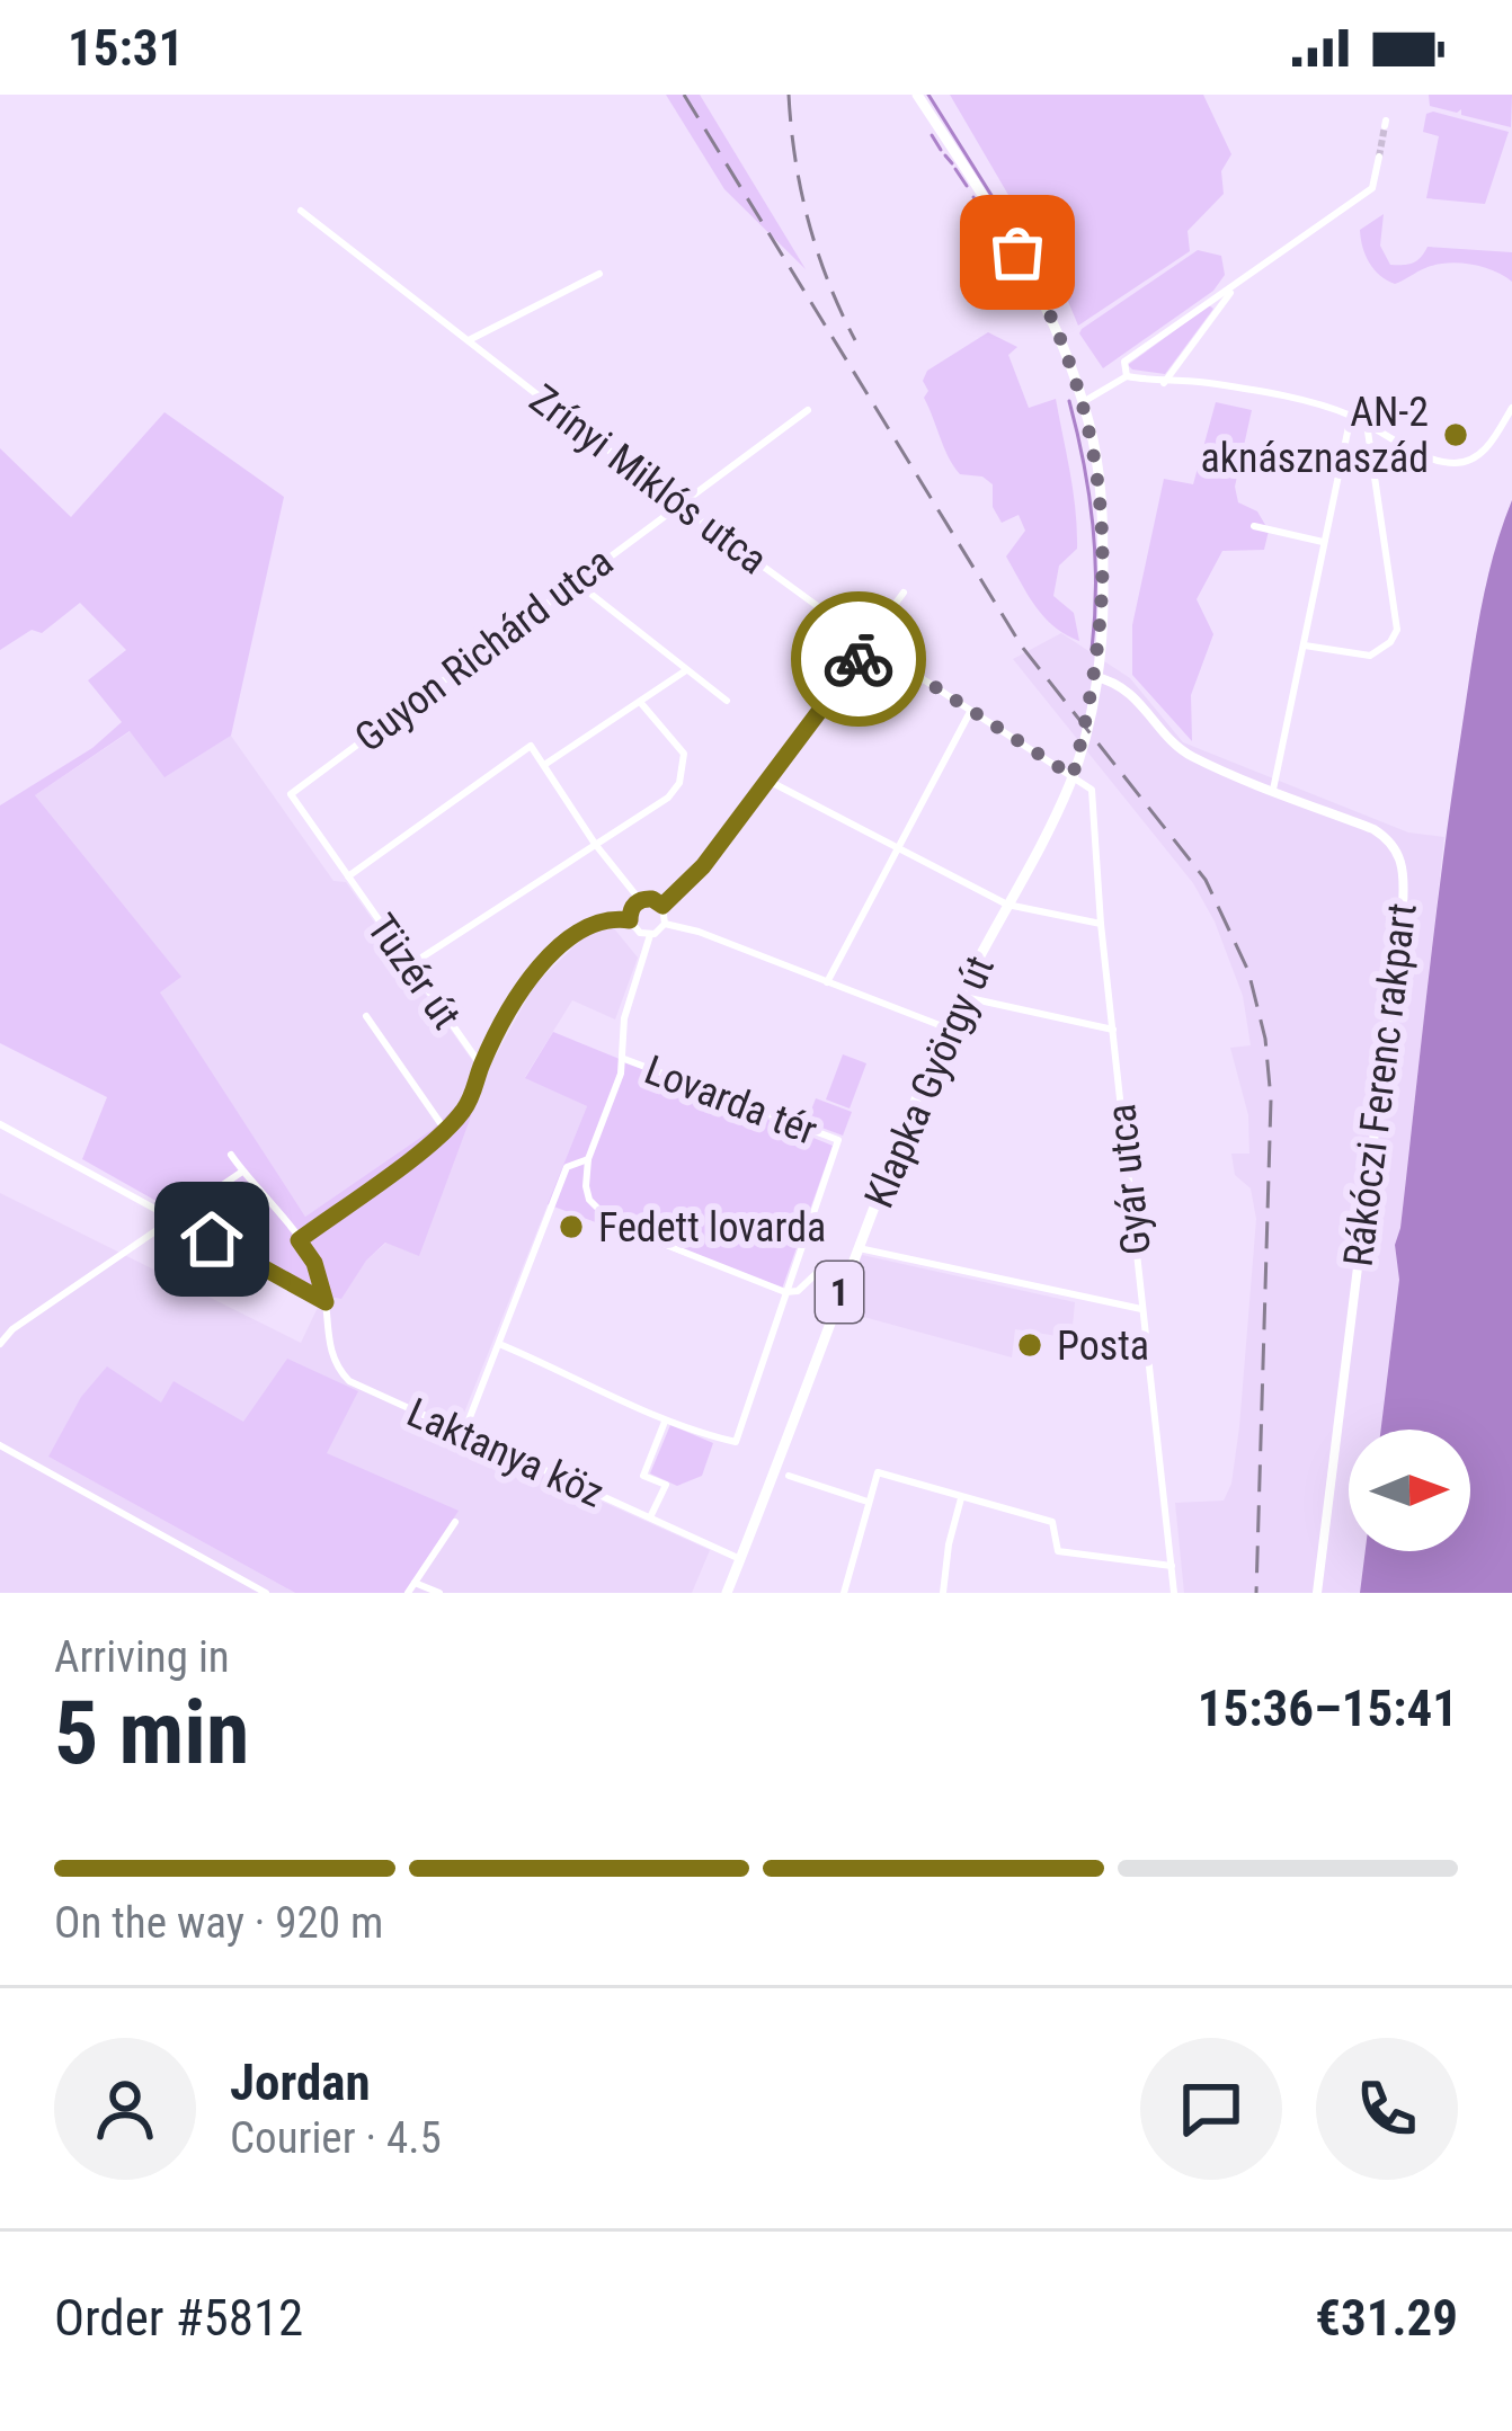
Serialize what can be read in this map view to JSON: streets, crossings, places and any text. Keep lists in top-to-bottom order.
{
  "streets": {
    "main road": ["Klapka György út", "1"],
    "street": [
      "Zrínyi Miklós utca",
      "Guyon Richárd utca",
      "Tüzér út",
      "Rákóczi Ferenc rakpart",
      "Lovarda tér",
      "Gyár utca",
      "Laktanya köz"
    ]
  },
  "crossings": [
    ["Zrínyi Miklós utca", "Guyon Richárd utca"],
    ["Zrínyi Miklós utca", "Klapka György út"],
    ["Zrínyi Miklós utca", "Gyár utca"],
    ["Guyon Richárd utca", "Tüzér út"],
    ["Klapka György út", "Rákóczi Ferenc rakpart"],
    ["Klapka György út", "Gyár utca"],
    ["Klapka György út", "1"],
    ["Klapka György út", "Laktanya köz"],
    ["Rákóczi Ferenc rakpart", "1"]
  ],
  "places": ["AN-2 aknásznaszád", "Fedett lovarda", "Posta"],
  "north": "right",
  "page": {
    "status": "15:31",
    "heading": ["5 min", "Arriving in", "15:36–15:41"],
    "panel": [
      "Jordan",
      "Courier · 4.5",
      "Order #5812",
      "€31.29"
    ],
    "bar": "On the way · 920 m"
  }
}
